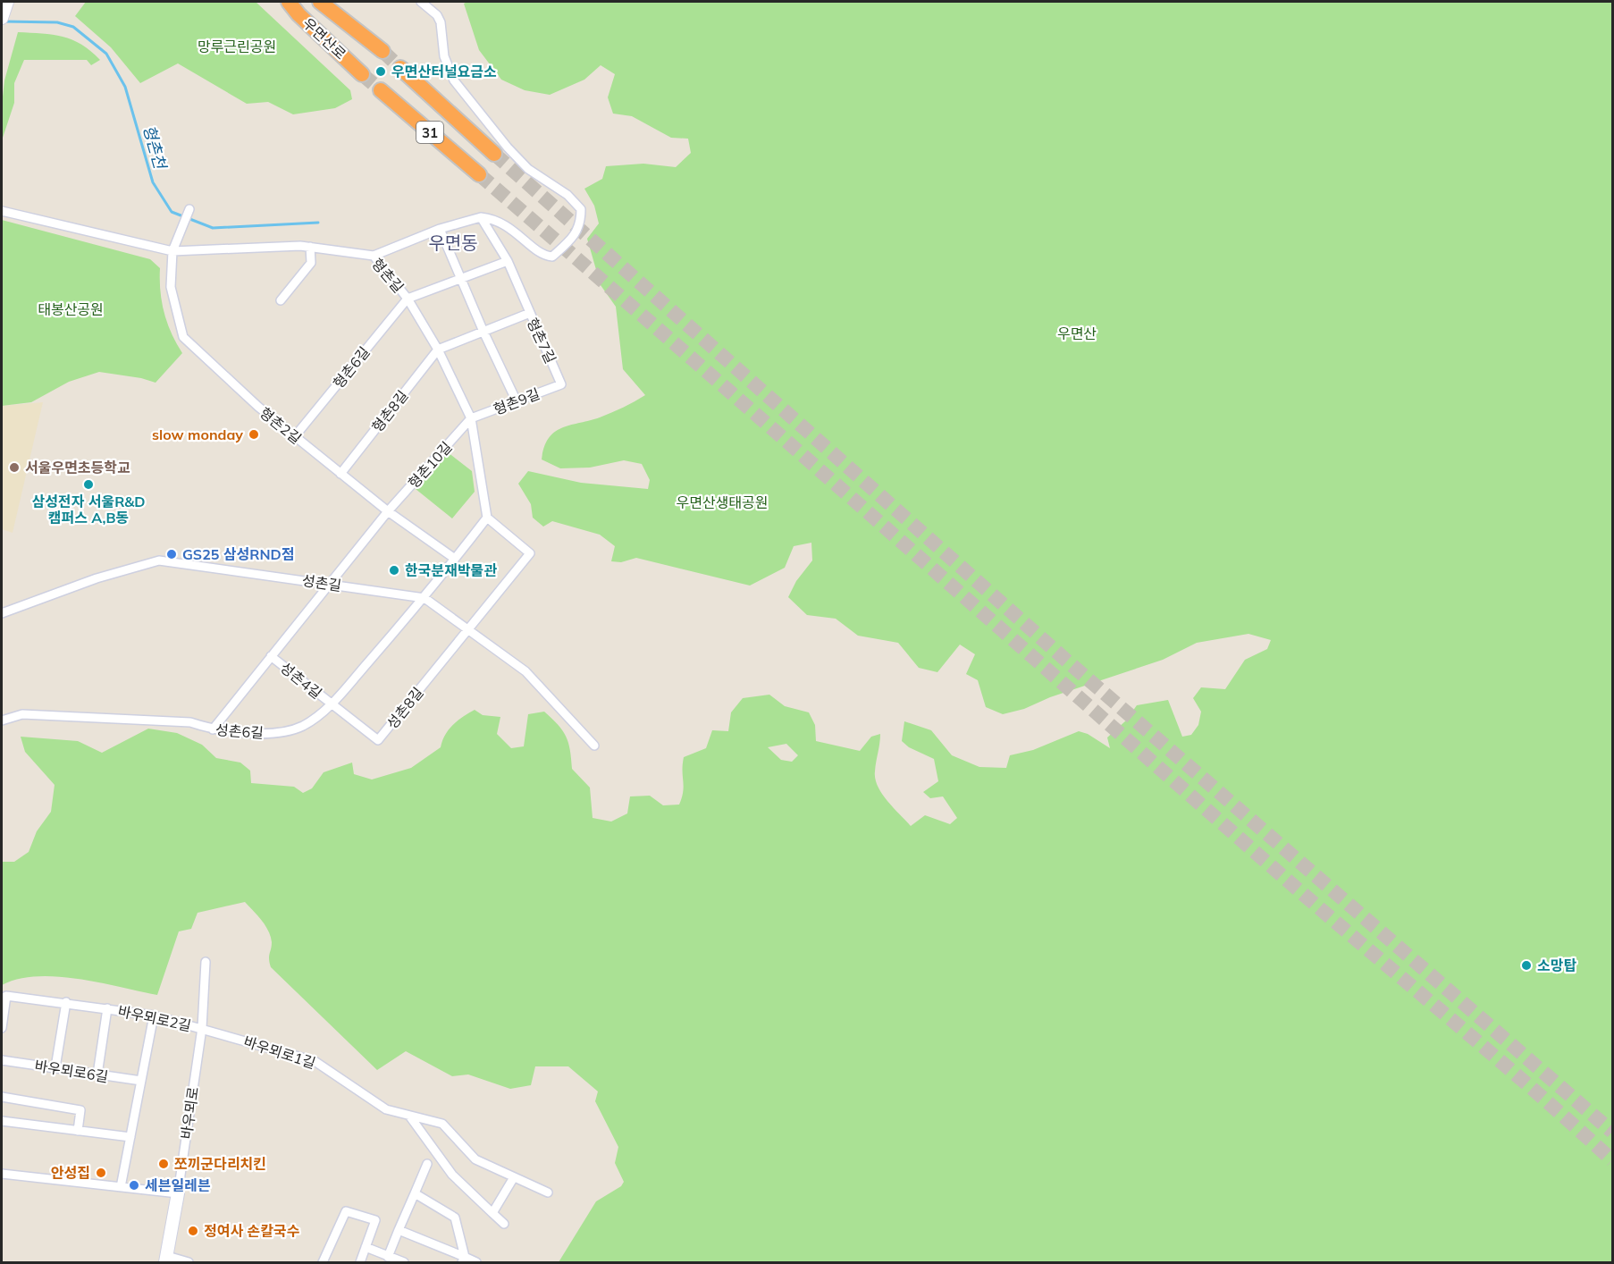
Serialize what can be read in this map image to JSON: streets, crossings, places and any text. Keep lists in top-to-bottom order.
{
  "streets": {
    "highway": ["우면산로", "31"],
    "street": [
      "형촌길",
      "형촌7길",
      "형촌6길",
      "형촌9길",
      "형촌8길",
      "형촌2길",
      "형촌10길",
      "성촌길",
      "성촌4길",
      "성촌8길",
      "성촌6길",
      "바우뫼로2길",
      "바우뫼로1길",
      "바우뫼로6길",
      "바우뫼로"
    ]
  },
  "crossings": [
    ["형촌길", "형촌7길"],
    ["형촌길", "형촌6길"],
    ["형촌길", "형촌9길"],
    ["형촌길", "형촌8길"],
    ["형촌길", "형촌2길"],
    ["형촌길", "형촌10길"],
    ["형촌7길", "형촌9길"],
    ["형촌7길", "형촌8길"],
    ["형촌6길", "형촌2길"],
    ["형촌9길", "형촌10길"],
    ["형촌8길", "형촌2길"],
    ["형촌2길", "형촌10길"],
    ["형촌10길", "성촌길"],
    ["형촌10길", "성촌4길"],
    ["성촌길", "성촌4길"],
    ["성촌길", "성촌8길"],
    ["성촌길", "성촌6길"],
    ["성촌4길", "성촌8길"],
    ["성촌4길", "성촌6길"],
    ["성촌8길", "성촌6길"],
    ["바우뫼로2길", "바우뫼로1길"],
    ["바우뫼로2길", "바우뫼로6길"],
    ["바우뫼로2길", "바우뫼로"],
    ["바우뫼로1길", "바우뫼로"]
  ],
  "districts": ["우면동"],
  "water": ["형촌천"],
  "parks": [
    "망루근린공원",
    "태봉산공원",
    "우면산",
    "우면산생태공원"
  ],
  "places": [
    "우면산터널요금소",
    "slow monday",
    "서울우면초등학교",
    "삼성전자 서울R&D 캠퍼스 A,B동",
    "GS25 삼성RND점",
    "한국분재박물관",
    "소망탑",
    "쪼끼군다리치킨",
    "안성집",
    "세븐일레븐",
    "정여사 손칼국수"
  ]
}
